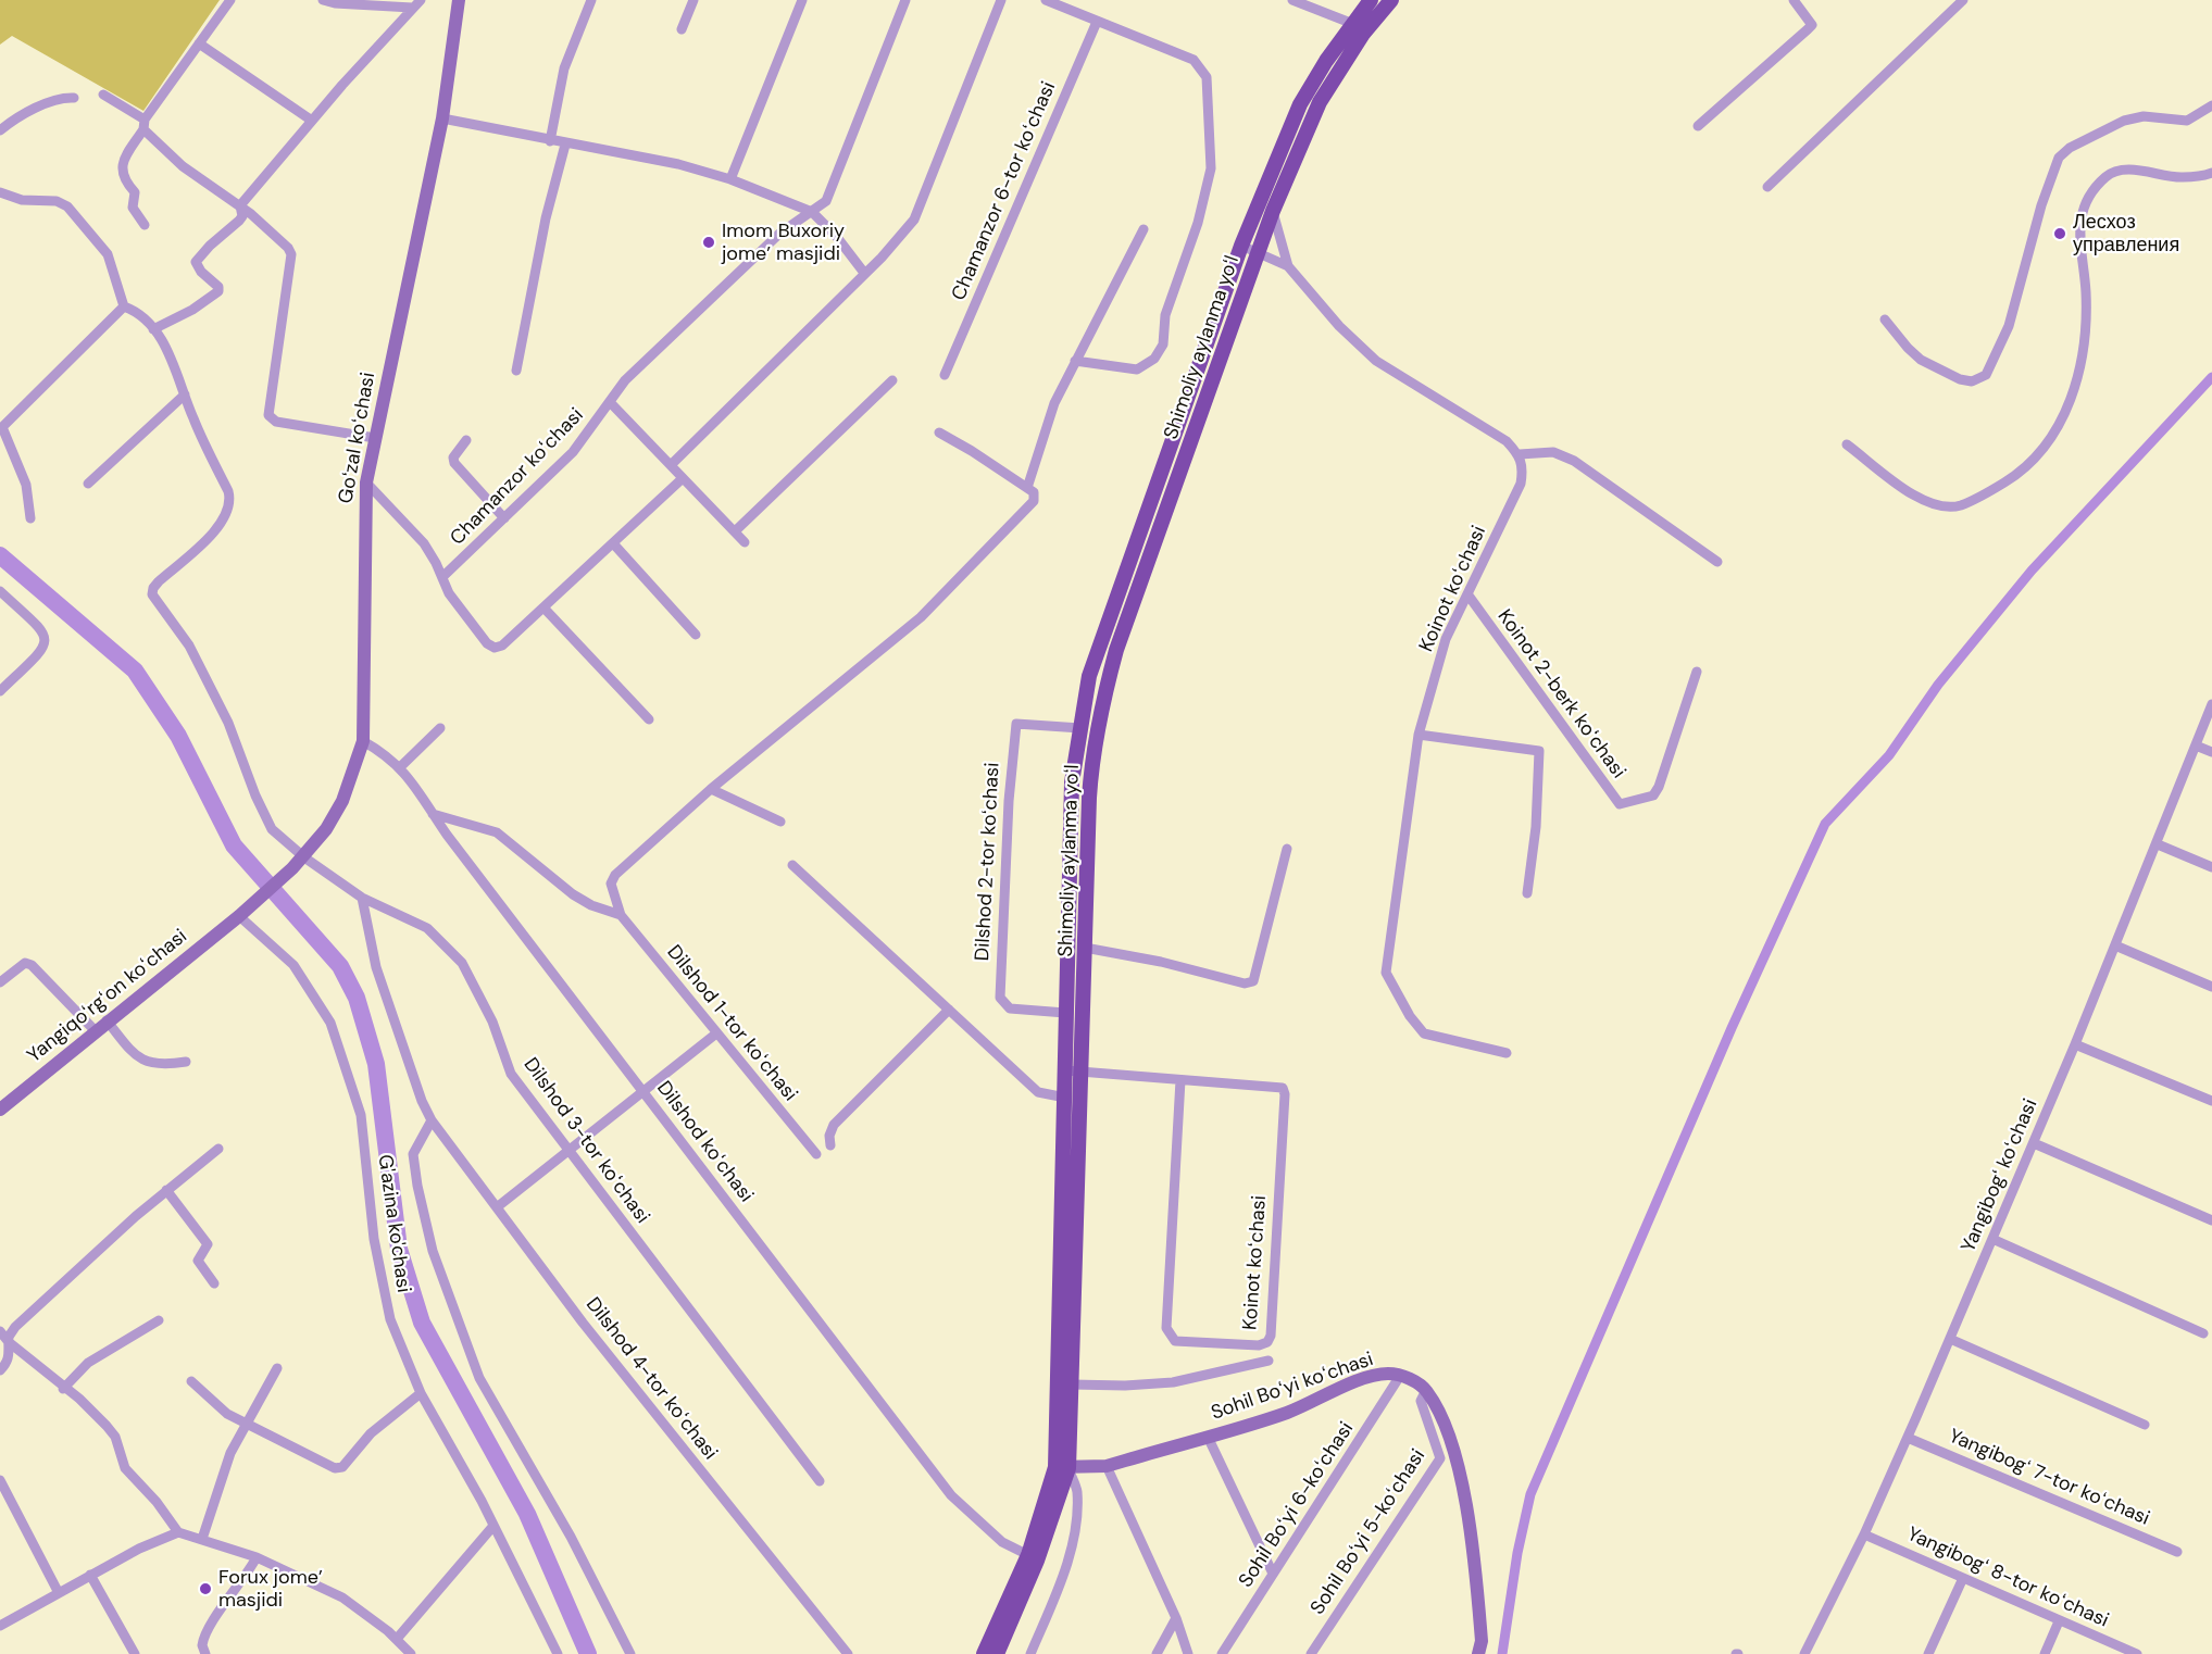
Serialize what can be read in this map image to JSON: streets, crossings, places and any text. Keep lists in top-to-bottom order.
{
  "streets": {
    "main road": ["Shimoliy aylanma yoʻl"],
    "street": [
      "Chamanzor 6-tor koʻchasi",
      "Goʻzal koʻchasi",
      "Chamanzor koʻchasi",
      "Koinot koʻchasi",
      "Koinot 2-berk koʻchasi",
      "Dilshod 2-tor koʻchasi",
      "Yangiqoʻrgʻon koʻchasi",
      "Dilshod 1-tor koʻchasi",
      "Dilshod 3-tor koʻchasi",
      "Dilshod koʻchasi",
      "Yangibogʻ koʻchasi",
      "G'azina ko'chasi",
      "Dilshod 4-tor koʻchasi",
      "Sohil Boʻyi koʻchasi",
      "Yangibogʻ 7-tor koʻchasi",
      "Sohil Boʻyi 6-koʻchasi",
      "Sohil Boʻyi 5-koʻchasi",
      "Yangibogʻ 8-tor koʻchasi"
    ]
  },
  "crossings": [
    ["Shimoliy aylanma yoʻl", "Koinot koʻchasi"],
    ["Shimoliy aylanma yoʻl", "Dilshod 2-tor koʻchasi"],
    ["Shimoliy aylanma yoʻl", "Dilshod koʻchasi"],
    ["Shimoliy aylanma yoʻl", "Sohil Boʻyi koʻchasi"],
    ["Goʻzal koʻchasi", "Yangiqoʻrgʻon koʻchasi"],
    ["Goʻzal koʻchasi", "Dilshod 3-tor koʻchasi"],
    ["Goʻzal koʻchasi", "Dilshod koʻchasi"],
    ["Koinot koʻchasi", "Koinot 2-berk koʻchasi"],
    ["Yangiqoʻrgʻon koʻchasi", "G'azina ko'chasi"],
    ["Dilshod 3-tor koʻchasi", "Dilshod 4-tor koʻchasi"],
    ["Yangibogʻ koʻchasi", "Yangibogʻ 7-tor koʻchasi"],
    ["Yangibogʻ koʻchasi", "Yangibogʻ 8-tor koʻchasi"],
    ["Sohil Boʻyi koʻchasi", "Sohil Boʻyi 6-koʻchasi"],
    ["Sohil Boʻyi koʻchasi", "Sohil Boʻyi 5-koʻchasi"]
  ],
  "places": ["Лесхоз управления", "Imom Buxoriy jome’ masjidi", "Forux jome’ masjidi"]
}
